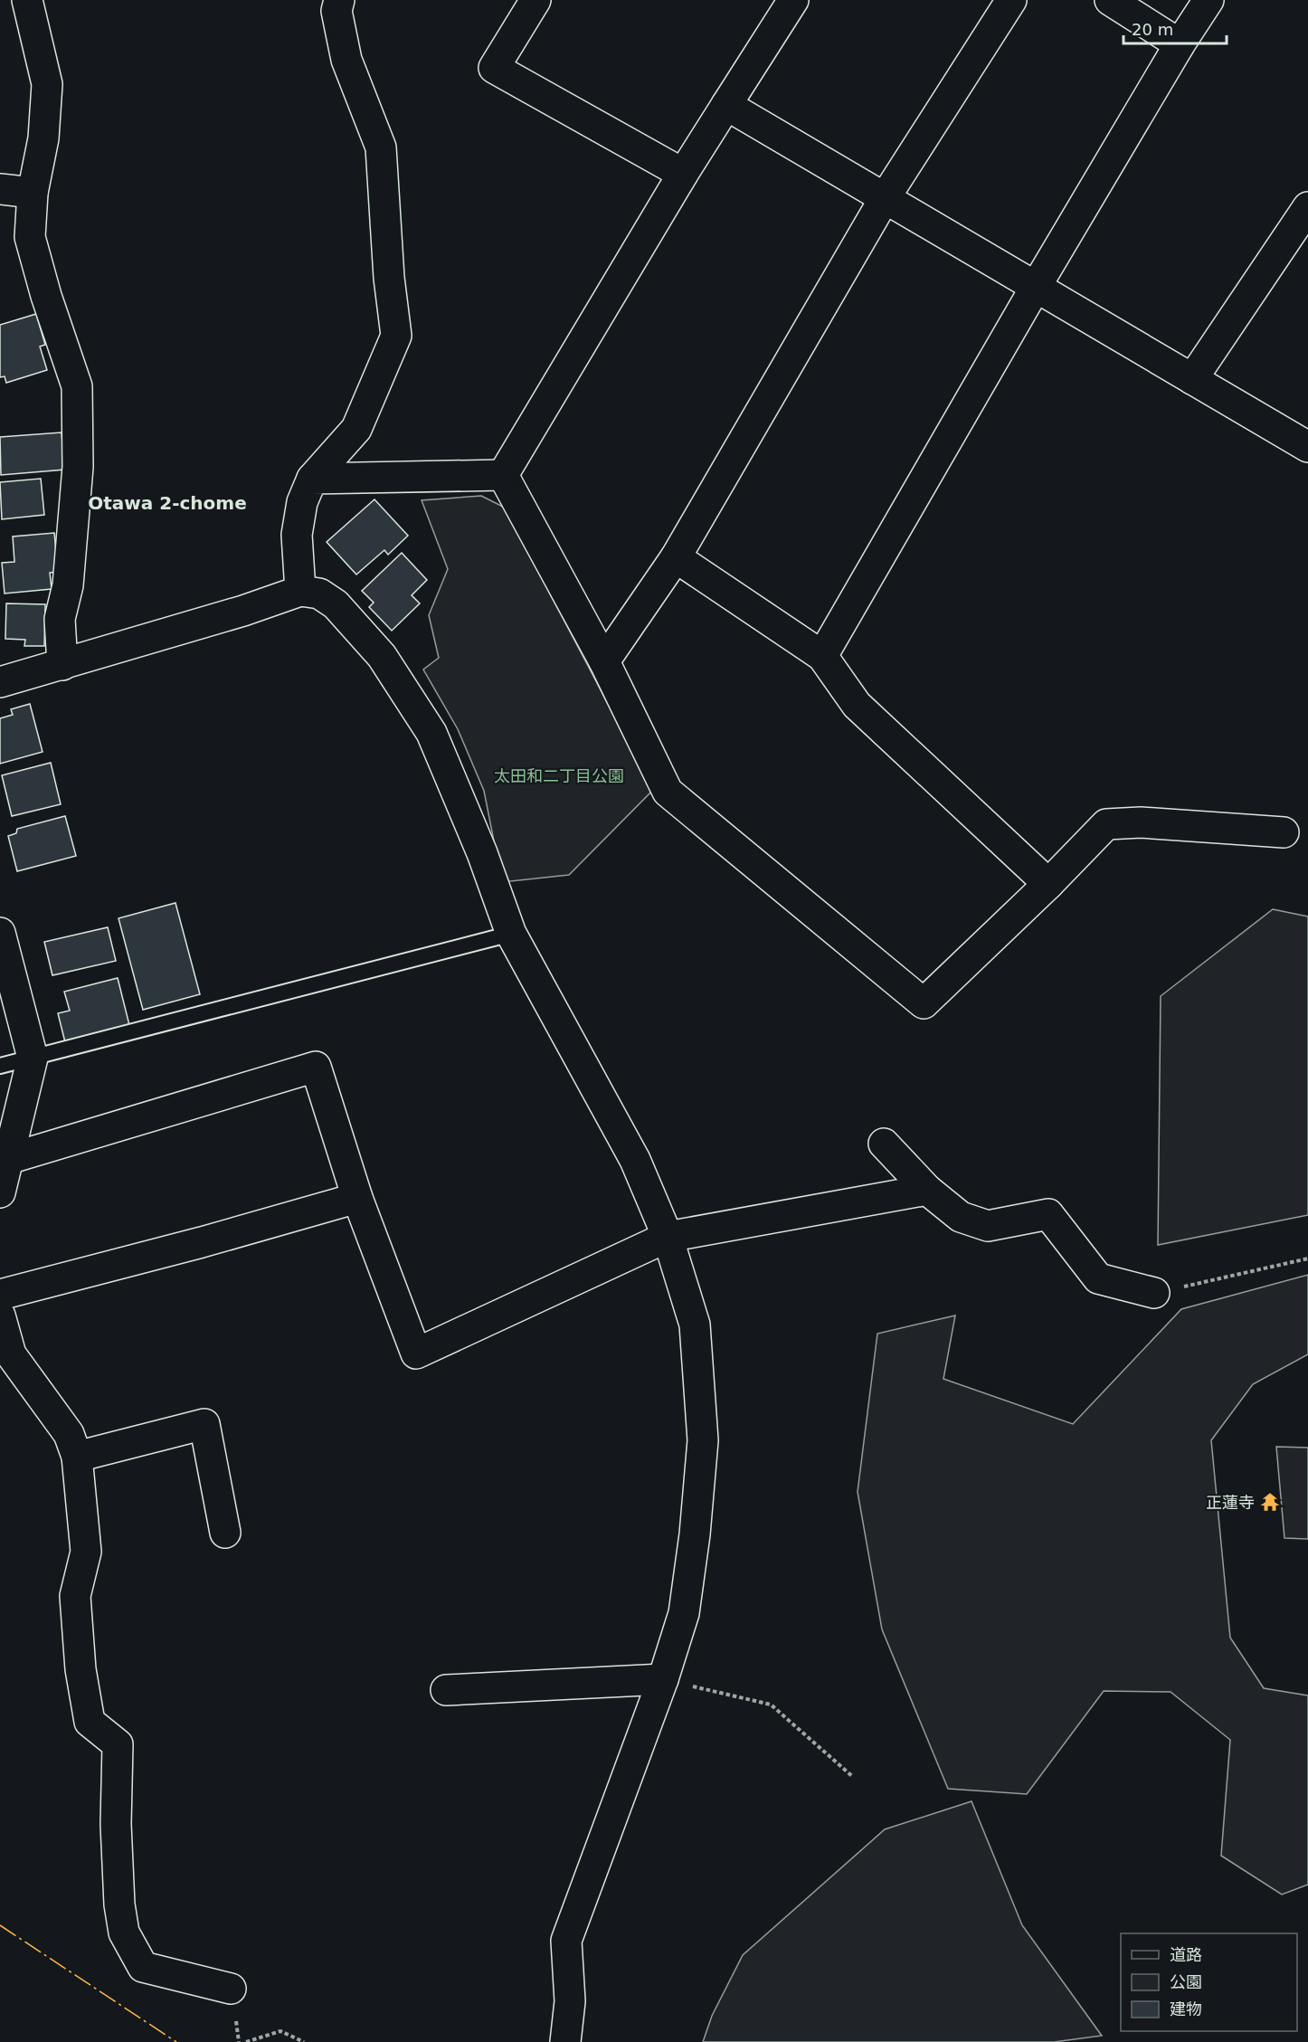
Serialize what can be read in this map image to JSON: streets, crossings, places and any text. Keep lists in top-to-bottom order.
{
  "districts": ["Otawa 2-chome"],
  "parks": ["太田和二丁目公園"],
  "places": {
    "temple": ["正蓮寺"]
  },
  "legend": ["道路", "公園", "建物"],
  "scale_bar": "20 m"
}
